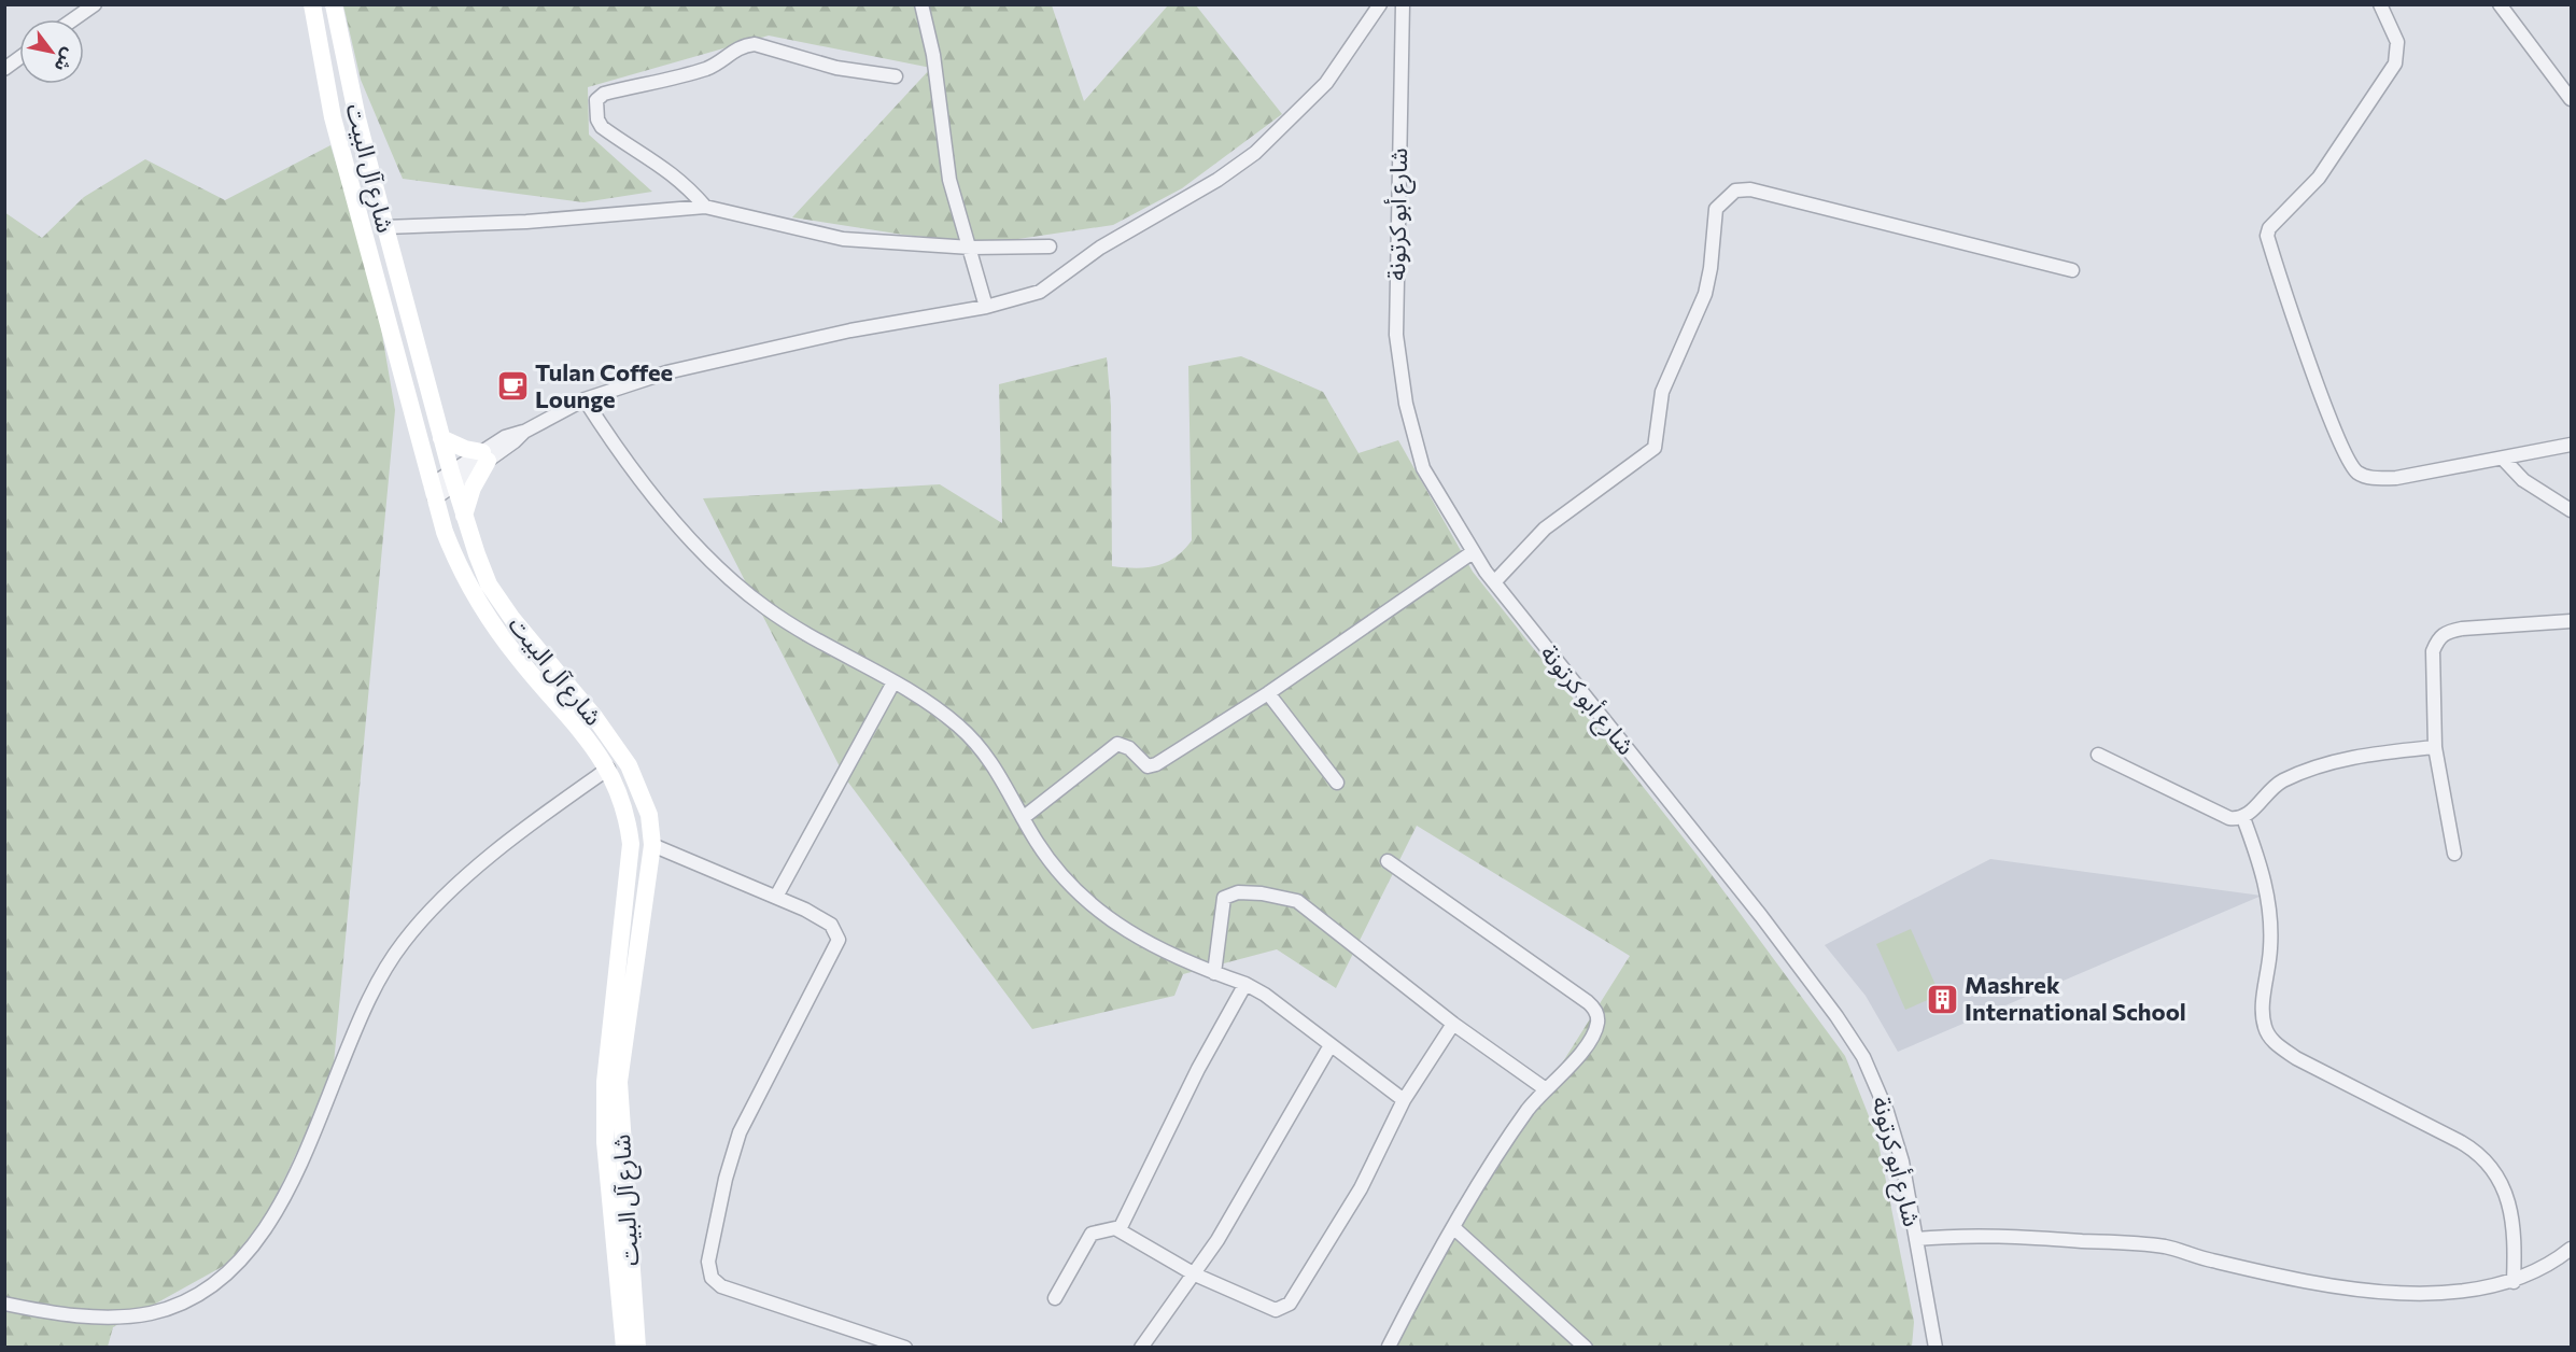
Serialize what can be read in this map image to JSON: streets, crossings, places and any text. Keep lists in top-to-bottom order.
{
  "streets": {
    "street": ["شارع آل البيت", "شارع أبو كرتونة"]
  },
  "places": {
    "cafe": ["Tulan Coffee Lounge"],
    "building": ["Mashrek International School"]
  },
  "north": "bottom right"
}
